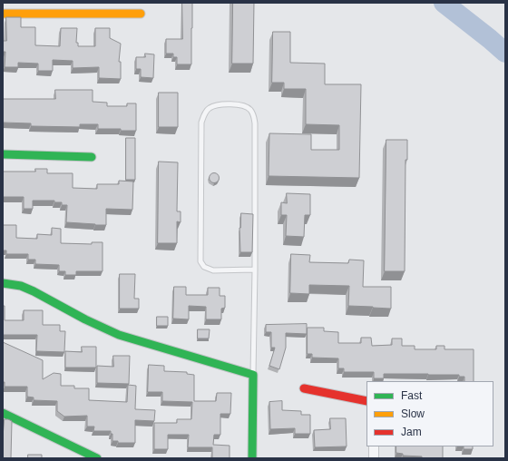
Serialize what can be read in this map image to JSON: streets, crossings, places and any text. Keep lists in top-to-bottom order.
{
  "legend": ["Fast", "Slow", "Jam"]
}
